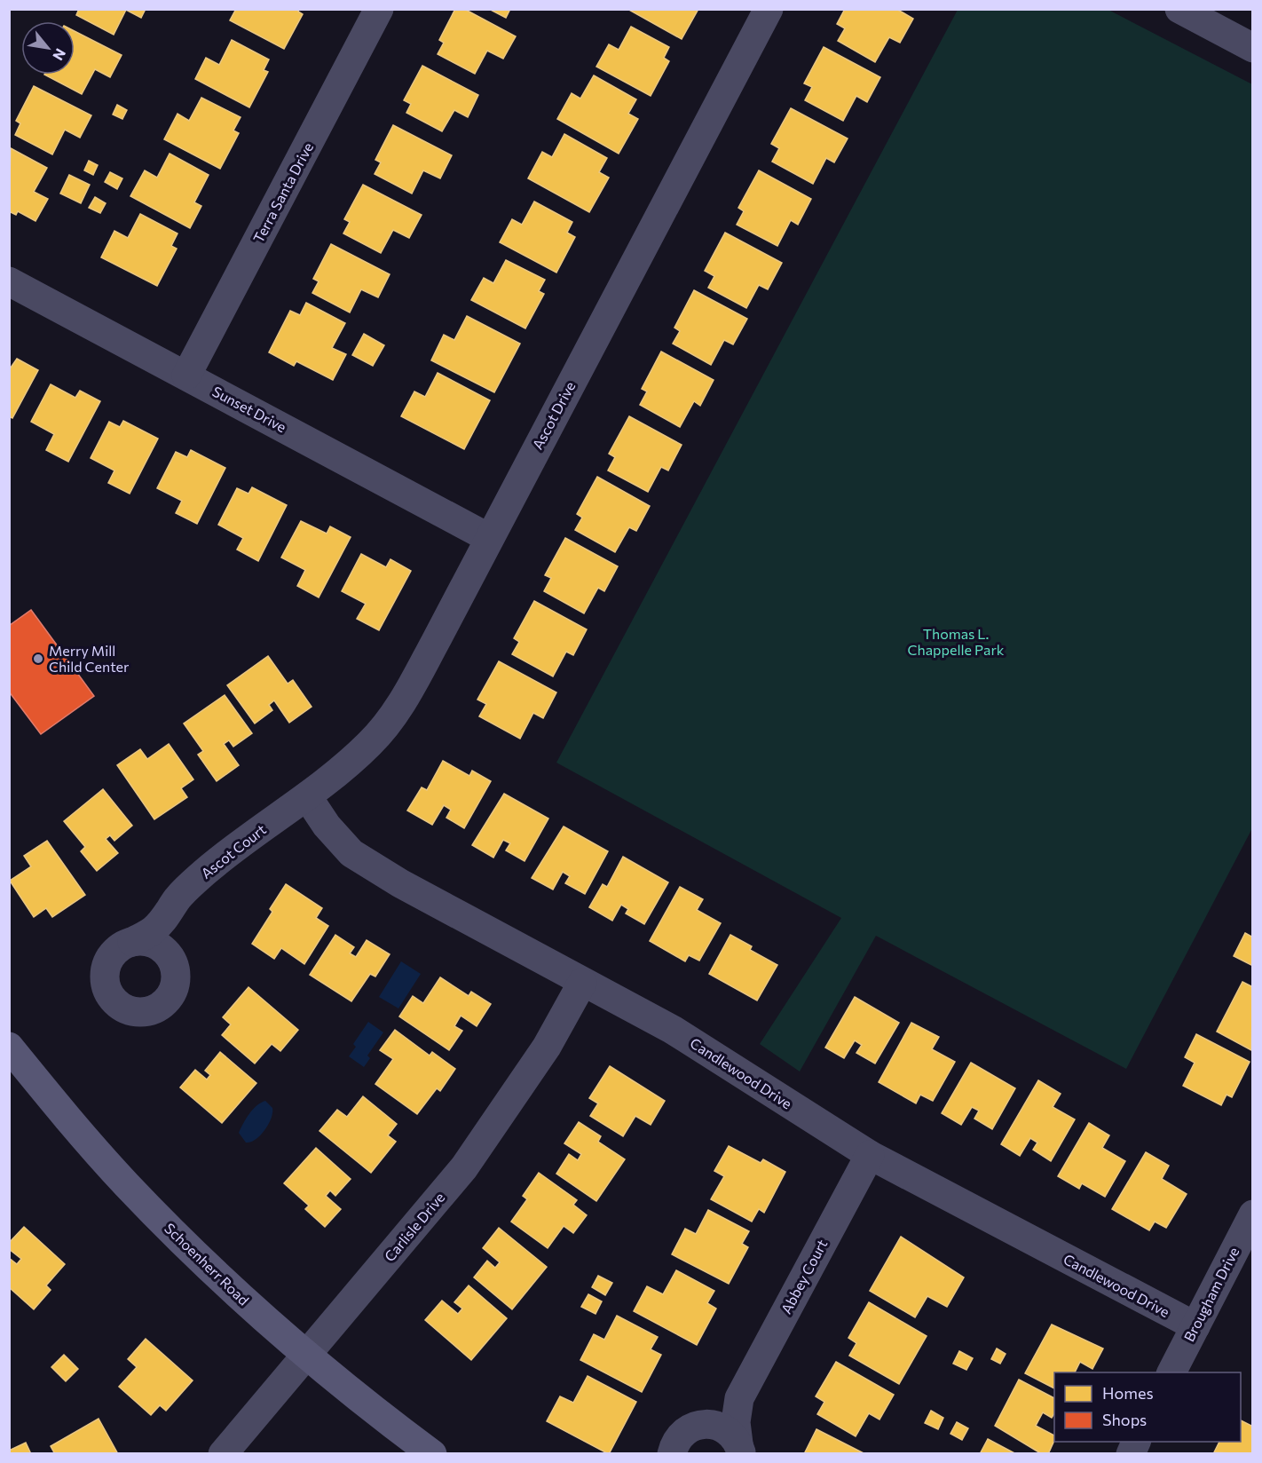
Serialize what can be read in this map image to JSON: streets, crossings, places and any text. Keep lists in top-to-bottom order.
{
  "streets": {
    "main road": ["Schoenherr Road"],
    "street": [
      "Terra Santa Drive",
      "Sunset Drive",
      "Ascot Drive",
      "Ascot Court",
      "Candlewood Drive",
      "Carlisle Drive",
      "Abbey Court",
      "Brougham Drive"
    ]
  },
  "crossings": [
    ["Terra Santa Drive", "Sunset Drive"],
    ["Sunset Drive", "Ascot Drive"],
    ["Ascot Drive", "Ascot Court"],
    ["Ascot Drive", "Candlewood Drive"],
    ["Ascot Court", "Candlewood Drive"],
    ["Candlewood Drive", "Carlisle Drive"],
    ["Candlewood Drive", "Abbey Court"],
    ["Candlewood Drive", "Brougham Drive"],
    ["Carlisle Drive", "Schoenherr Road"]
  ],
  "parks": ["Thomas L. Chappelle Park"],
  "places": ["Merry Mill Child Center"],
  "legend": ["Homes", "Shops"],
  "north": "bottom right"
}
